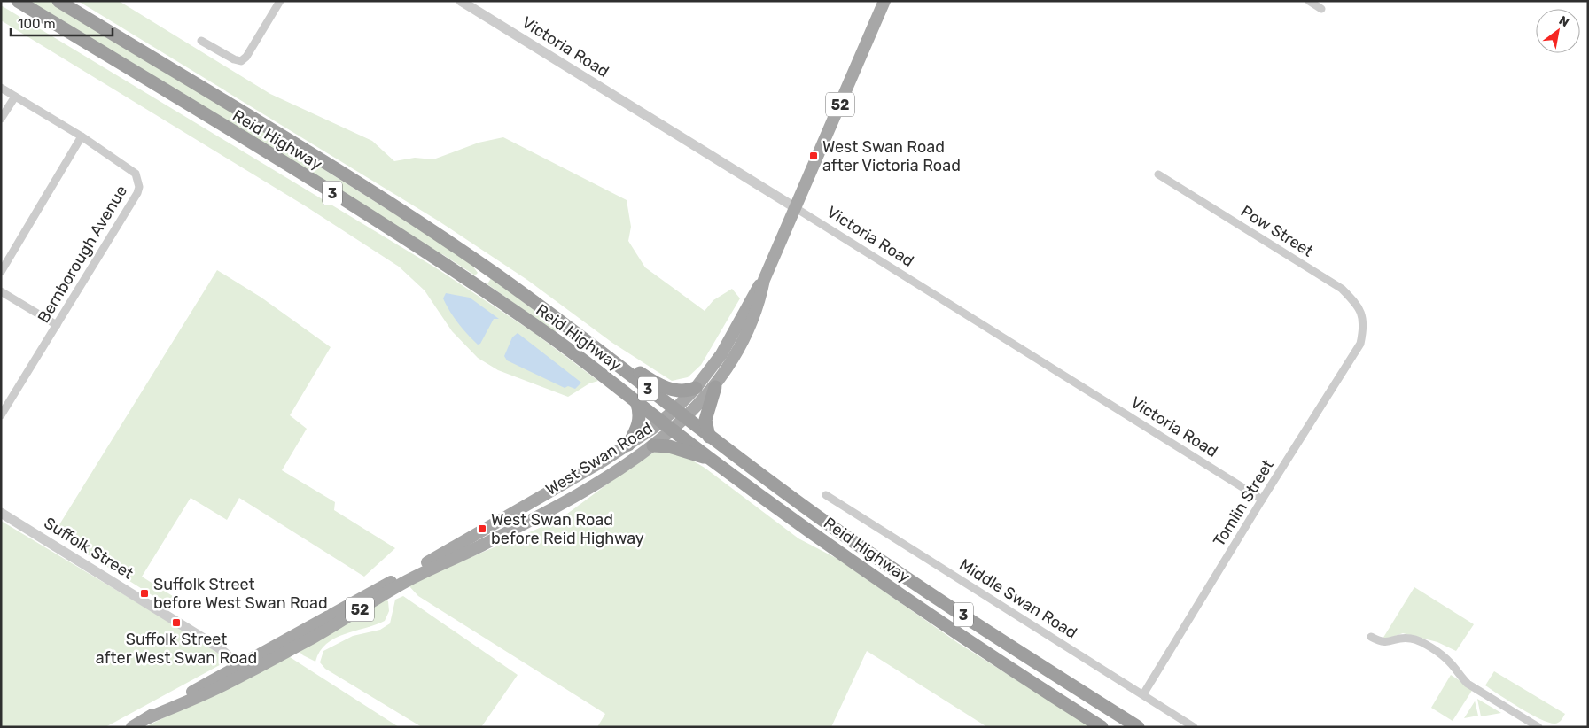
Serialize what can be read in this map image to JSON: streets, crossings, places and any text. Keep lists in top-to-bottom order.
{
  "streets": {
    "highway": ["Reid Highway", "3"],
    "main road": ["52", "West Swan Road"],
    "street": [
      "Victoria Road",
      "Pow Street",
      "Bernborough Avenue",
      "Tomlin Street",
      "Suffolk Street",
      "Middle Swan Road"
    ]
  },
  "crossings": [
    ["Victoria Road", "West Swan Road"],
    ["Victoria Road", "Tomlin Street"],
    ["Reid Highway", "West Swan Road"],
    ["Pow Street", "Tomlin Street"],
    ["West Swan Road", "Suffolk Street"],
    ["Tomlin Street", "Middle Swan Road"]
  ],
  "places": {
    "transit": [
      "West Swan Road after Victoria Road",
      "West Swan Road before Reid Highway",
      "Suffolk Street before West Swan Road",
      "Suffolk Street after West Swan Road"
    ]
  },
  "scale_bar": "100 m",
  "north": "top right"
}
